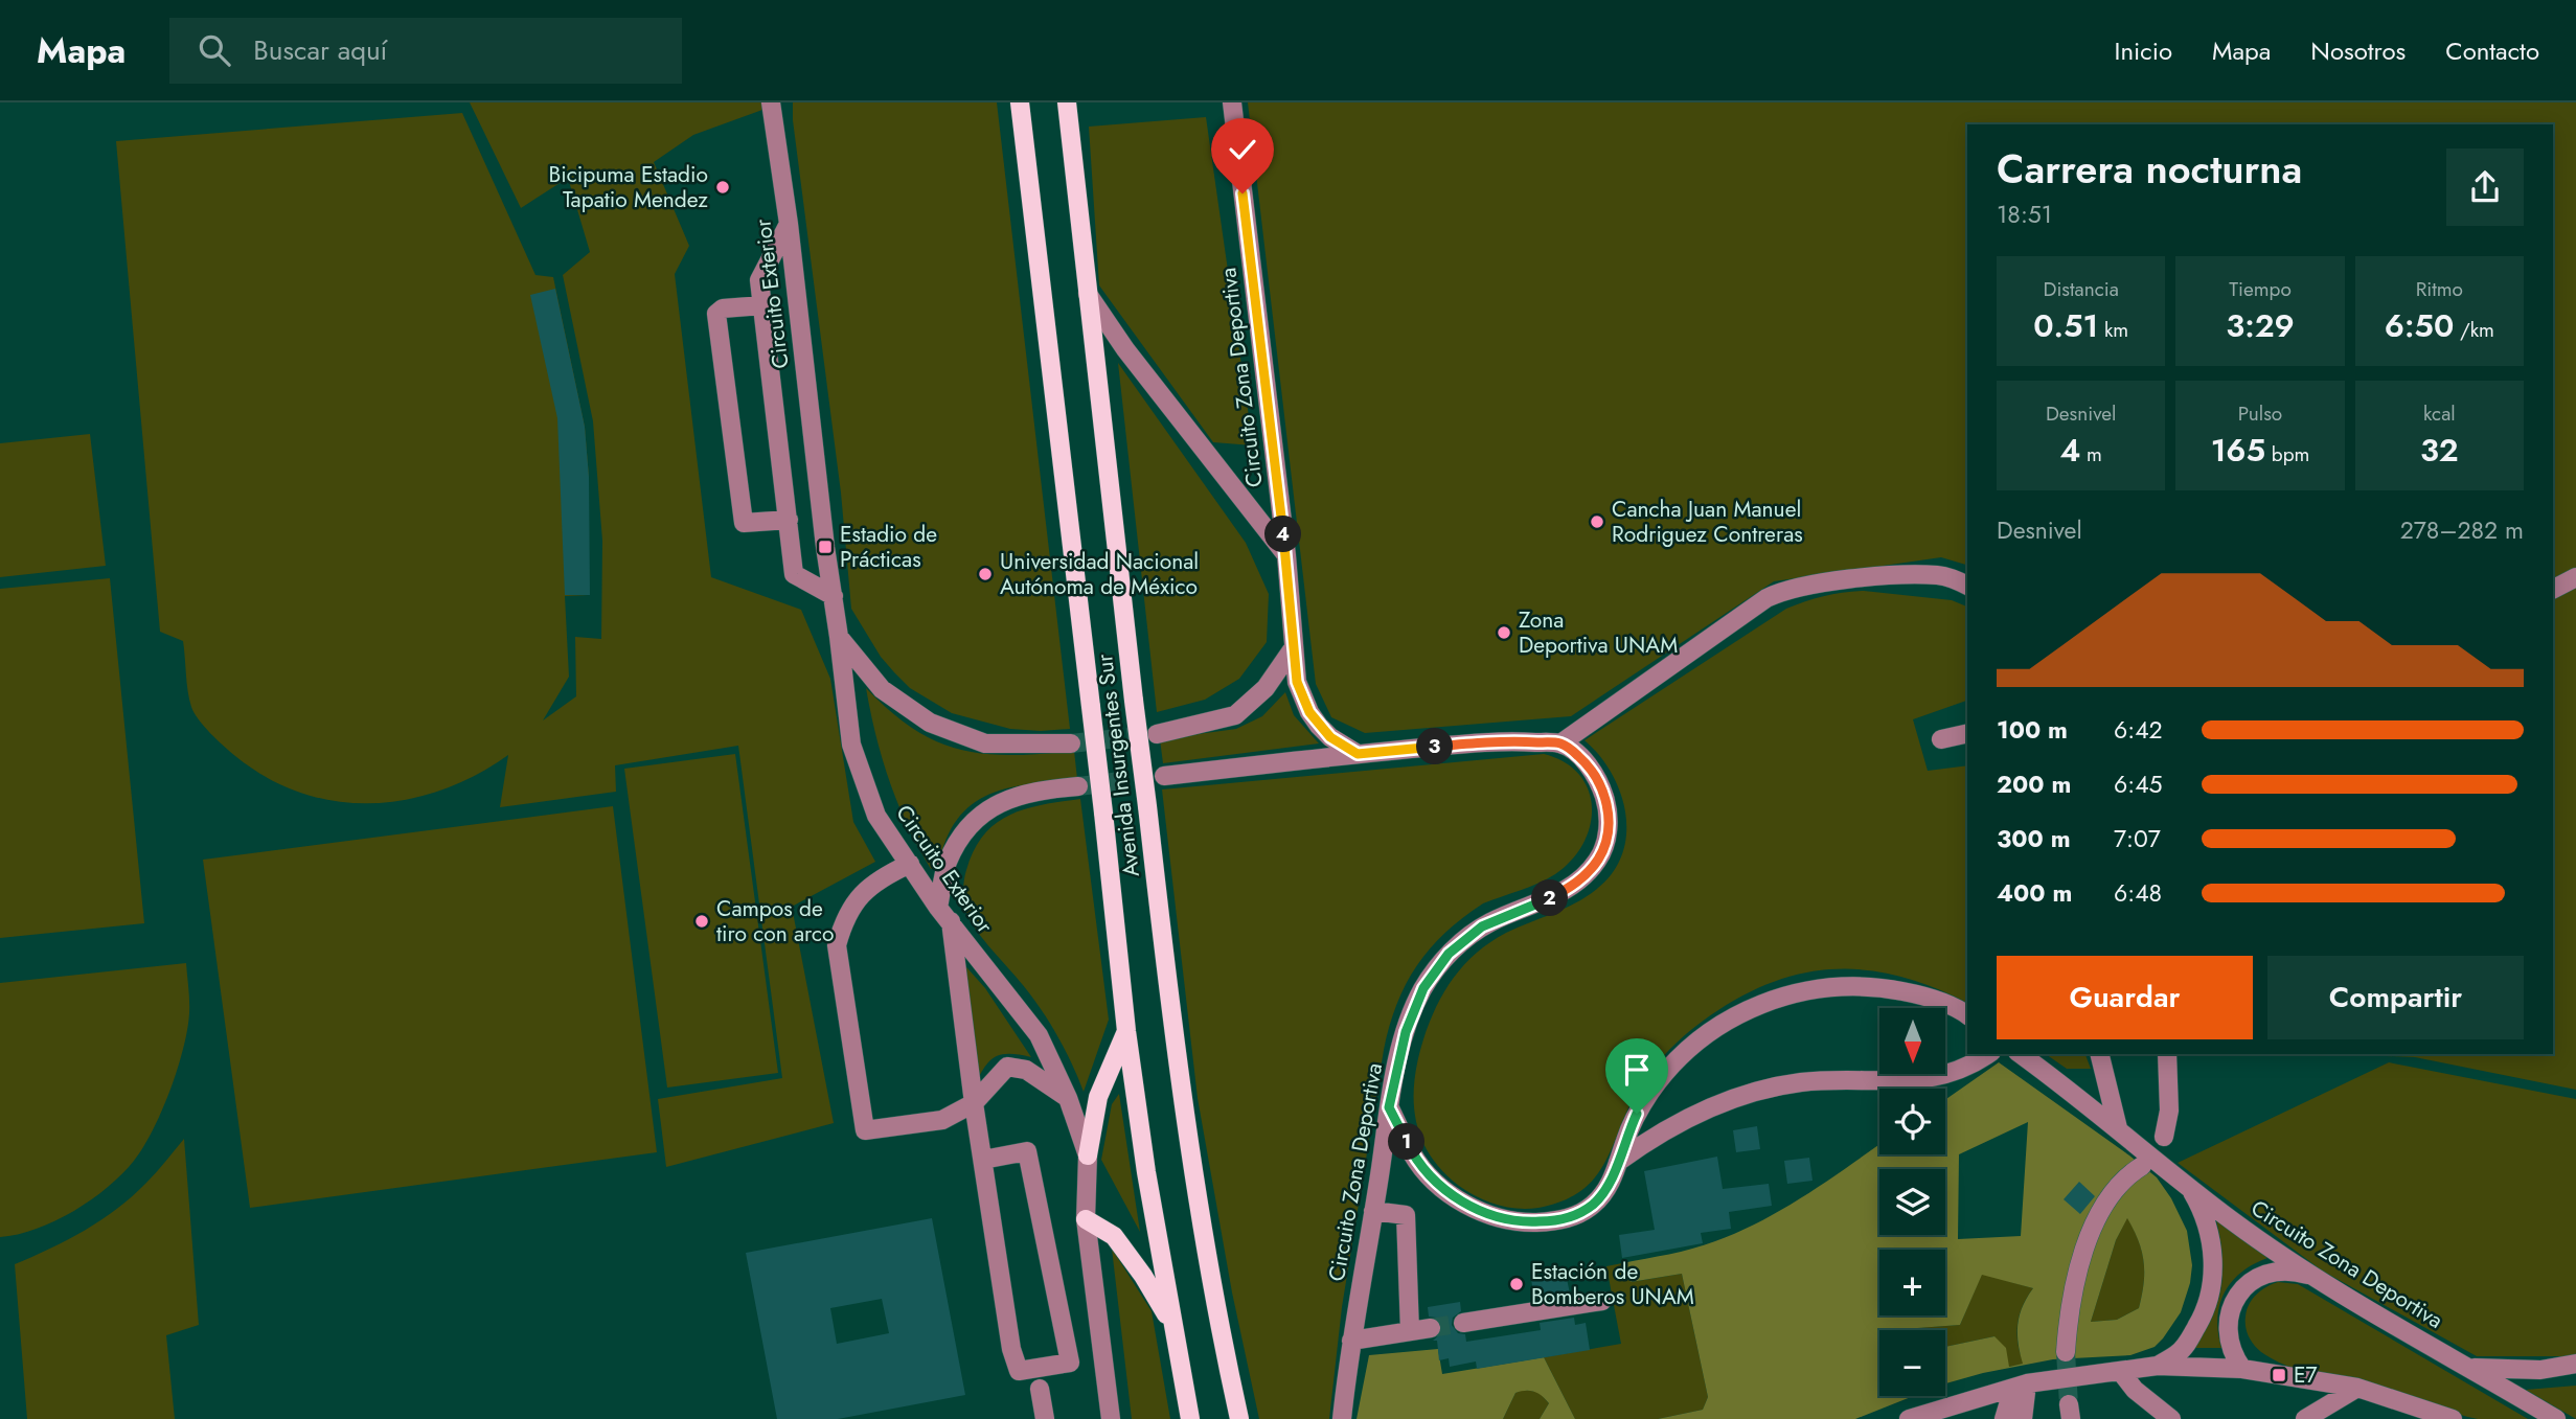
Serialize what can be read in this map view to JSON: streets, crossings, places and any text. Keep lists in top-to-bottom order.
{
  "streets": {
    "main road": ["Avenida Insurgentes Sur"],
    "street": ["Circuito Exterior", "Circuito Zona Deportiva"]
  },
  "places": {
    "other": [
      "Bicipuma Estadio Tapatio Mendez",
      "Cancha Juan Manuel Rodriguez Contreras",
      "Universidad Nacional Autónoma de México",
      "Zona Deportiva UNAM",
      "Campos de tiro con arco",
      "Estación de Bomberos UNAM"
    ],
    "transit": ["Estadio de Prácticas", "E7"]
  },
  "north": "bottom",
  "page": {
    "header": "Mapa",
    "search": "Buscar aquí",
    "nav": [
      "Inicio",
      "Mapa",
      "Nosotros",
      "Contacto"
    ],
    "heading": ["Carrera nocturna", "18:51"],
    "stats": [
      ["Distancia", "0.51 km"],
      ["Tiempo", "3:29"],
      ["Ritmo", "6:50 /km"],
      ["Desnivel", "4 m"],
      ["Pulso", "165 bpm"],
      ["kcal", "32"]
    ],
    "chart": ["Desnivel", "278–282 m"],
    "pins": [
      "4",
      "3",
      "2",
      "1"
    ],
    "list": [
      {
        "name": "100 m",
        "note": "6:42"
      },
      {
        "name": "200 m",
        "note": "6:45"
      },
      {
        "name": "300 m",
        "note": "7:07"
      },
      {
        "name": "400 m",
        "note": "6:48"
      }
    ],
    "buttons": ["Guardar", "Compartir"],
    "map_buttons": ["+", "−"]
  }
}
